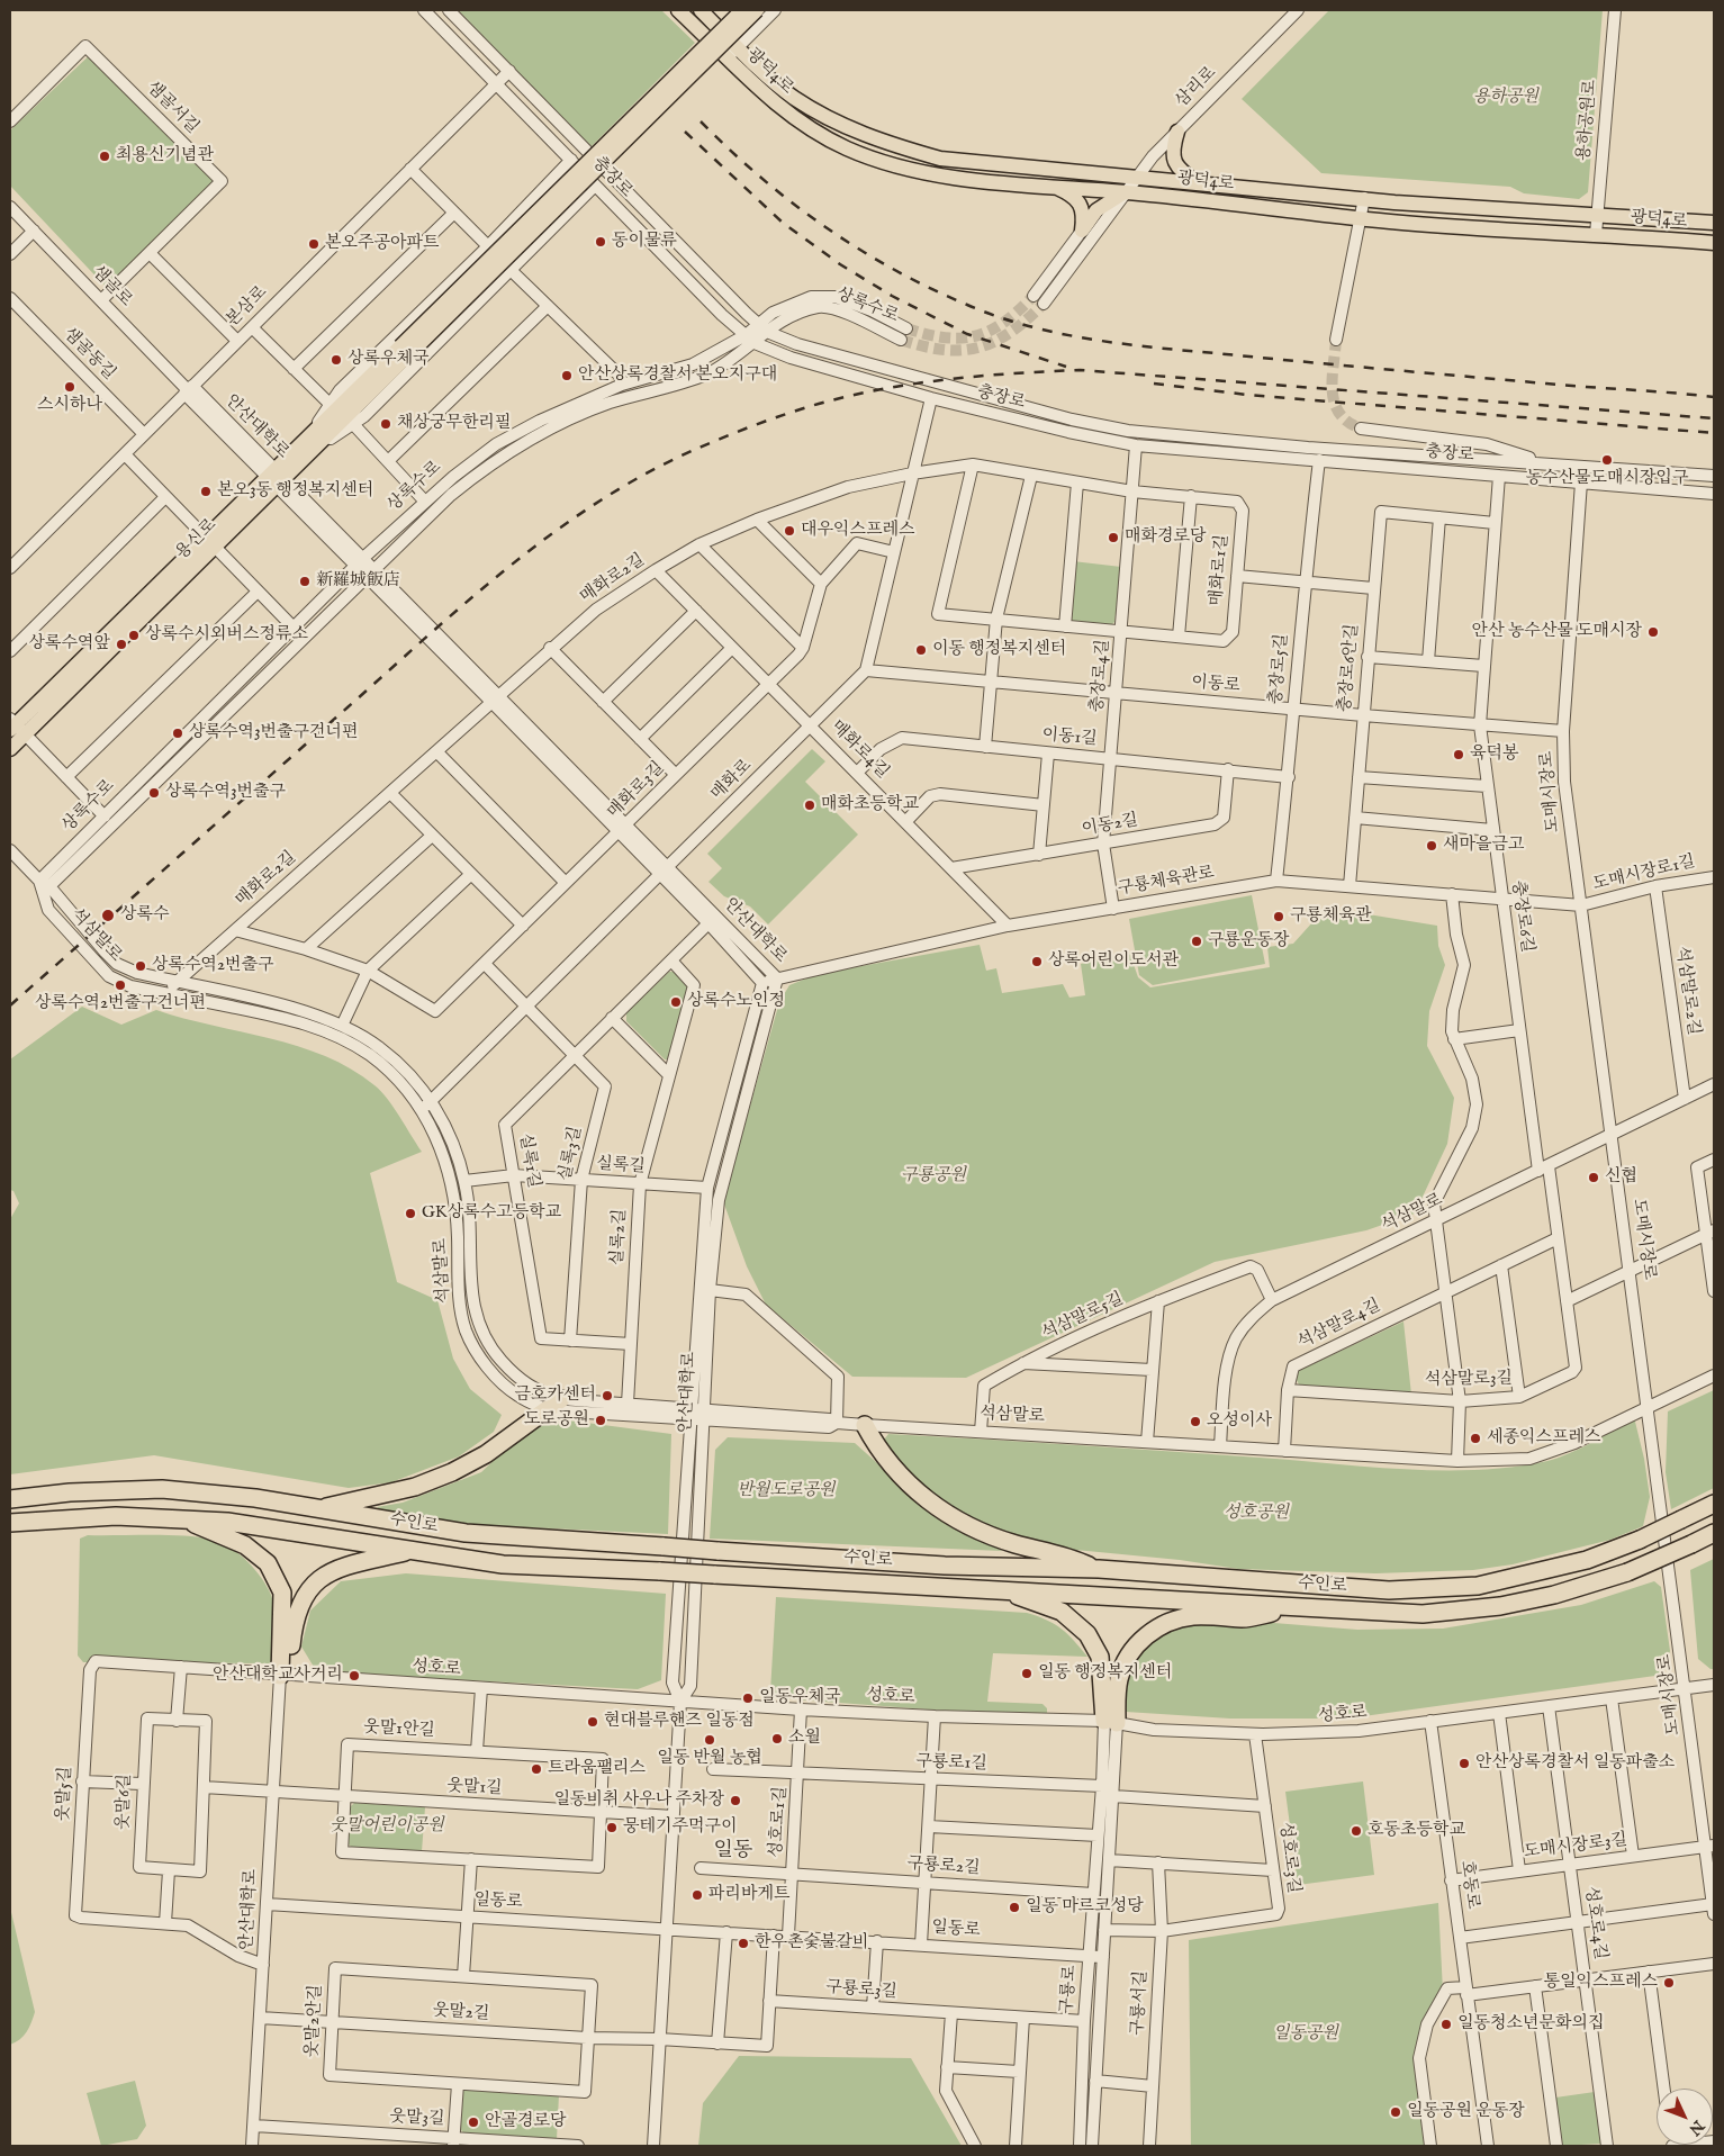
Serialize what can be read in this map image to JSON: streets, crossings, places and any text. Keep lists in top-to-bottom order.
{
  "streets": {
    "highway": ["수인로"],
    "main road": ["광덕4로", "용신로"],
    "street": [
      "삼리로",
      "샘골서길",
      "용하공원로",
      "충장로",
      "샘골로",
      "상록수로",
      "본삼로",
      "샘골동길",
      "안산대학로",
      "매화로1길",
      "매화로2길",
      "충장로6안길",
      "충장로5길",
      "충장로4길",
      "이동로",
      "이동1길",
      "매화로4길",
      "매화로",
      "매화로3길",
      "도매시장로",
      "이동2길",
      "도매시장로1길",
      "구룡체육관로",
      "충장로6길",
      "석삼말로",
      "석삼말로2길",
      "실록3길",
      "실록1길",
      "실록길",
      "실록2길",
      "석삼말로5길",
      "석삼말로4길",
      "석삼말로3길",
      "성호로",
      "웃말1안길",
      "구룡로1길",
      "웃말1길",
      "웃말5길",
      "웃말6길",
      "성호로1길",
      "도매시장로3길",
      "성호로3길",
      "구룡로2길",
      "호동로",
      "일동로",
      "성호로4길",
      "구룡로",
      "구룡로3길",
      "구룡서길",
      "웃말2길",
      "웃말2안길",
      "웃말3길"
    ]
  },
  "crossings": [
    ["광덕4로", "삼리로"],
    ["광덕4로", "용하공원로"],
    ["충장로", "상록수로"],
    ["충장로", "본삼로"],
    ["충장로", "충장로5길"],
    ["충장로", "충장로4길"],
    ["충장로", "도매시장로"],
    ["충장로", "충장로6길"],
    ["샘골로", "본삼로"],
    ["샘골로", "안산대학로"],
    ["상록수로", "안산대학로"],
    ["상록수로", "석삼말로"],
    ["본삼로", "샘골동길"],
    ["본삼로", "안산대학로"],
    ["안산대학로", "용신로"],
    ["안산대학로", "매화로2길"],
    ["안산대학로", "매화로"],
    ["안산대학로", "매화로3길"],
    ["안산대학로", "구룡체육관로"],
    ["안산대학로", "석삼말로"],
    ["안산대학로", "실록1길"],
    ["안산대학로", "실록길"],
    ["안산대학로", "성호로"],
    ["안산대학로", "웃말1길"],
    ["안산대학로", "웃말5길"],
    ["안산대학로", "일동로"],
    ["안산대학로", "웃말2길"],
    ["안산대학로", "웃말3길"],
    ["매화로1길", "매화로2길"],
    ["매화로1길", "충장로4길"],
    ["매화로2길", "매화로4길"],
    ["매화로2길", "매화로3길"],
    ["매화로2길", "석삼말로"],
    ["충장로6안길", "이동로"],
    ["충장로6안길", "구룡체육관로"],
    ["충장로6안길", "충장로6길"],
    ["충장로5길", "이동로"],
    ["충장로5길", "이동1길"],
    ["충장로5길", "구룡체육관로"],
    ["충장로4길", "이동로"],
    ["충장로4길", "이동1길"],
    ["충장로4길", "이동2길"],
    ["충장로4길", "구룡체육관로"],
    ["이동로", "매화로"],
    ["이동로", "도매시장로"],
    ["이동로", "충장로6길"],
    ["이동1길", "매화로4길"],
    ["이동1길", "이동2길"],
    ["매화로4길", "매화로"],
    ["매화로4길", "매화로3길"],
    ["매화로4길", "이동2길"],
    ["매화로4길", "구룡체육관로"],
    ["매화로", "석삼말로"],
    ["도매시장로", "도매시장로1길"],
    ["도매시장로", "구룡체육관로"],
    ["도매시장로", "석삼말로"],
    ["도매시장로", "성호로"],
    ["도매시장로", "도매시장로3길"],
    ["도매시장로1길", "구룡체육관로"],
    ["도매시장로1길", "석삼말로2길"],
    ["구룡체육관로", "충장로6길"],
    ["충장로6길", "석삼말로"],
    ["충장로6길", "석삼말로3길"],
    ["석삼말로", "석삼말로2길"],
    ["석삼말로", "실록길"],
    ["석삼말로", "실록2길"],
    ["석삼말로", "석삼말로5길"],
    ["석삼말로", "석삼말로4길"],
    ["석삼말로", "석삼말로3길"],
    ["실록3길", "실록1길"],
    ["실록3길", "실록길"],
    ["실록1길", "실록길"],
    ["실록1길", "실록2길"],
    ["실록길", "실록2길"],
    ["석삼말로4길", "석삼말로3길"],
    ["성호로", "웃말5길"],
    ["성호로", "성호로1길"],
    ["성호로", "성호로3길"],
    ["성호로", "호동로"],
    ["성호로", "성호로4길"],
    ["성호로", "구룡로"],
    ["웃말1안길", "웃말1길"],
    ["구룡로1길", "성호로1길"],
    ["구룡로1길", "구룡로"],
    ["성호로1길", "구룡로2길"],
    ["성호로1길", "일동로"],
    ["도매시장로3길", "호동로"],
    ["도매시장로3길", "성호로4길"],
    ["성호로3길", "구룡로"],
    ["성호로3길", "구룡서길"],
    ["구룡로2길", "구룡로"],
    ["일동로", "구룡로"],
    ["구룡로", "구룡로3길"],
    ["구룡로3길", "웃말2길"],
    ["웃말2길", "웃말2안길"]
  ],
  "districts": ["일동"],
  "parks": [
    "용하공원",
    "구룡공원",
    "반월도로공원",
    "성호공원",
    "웃말어린이공원",
    "일동공원"
  ],
  "places": [
    "최용신기념관",
    "동이물류",
    "본오주공아파트",
    "상록우체국",
    "안산상록경찰서 본오지구대",
    "스시하나",
    "채상궁무한리필",
    "농수산물도매시장입구",
    "본오3동 행정복지센터",
    "대우익스프레스",
    "매화경로당",
    "新羅城飯店",
    "안산 농수산물 도매시장",
    "상록수시외버스정류소",
    "상록수역앞",
    "이동 행정복지센터",
    "상록수역3번출구건너편",
    "육덕봉",
    "상록수역3번출구",
    "매화초등학교",
    "새마을금고",
    "상록수",
    "구룡체육관",
    "구룡운동장",
    "상록어린이도서관",
    "상록수역2번출구",
    "상록수역2번출구건너편",
    "상록수노인정",
    "신협",
    "GK상록수고등학교",
    "금호카센터",
    "도로공원",
    "오성이사",
    "세종익스프레스",
    "일동 행정복지센터",
    "안산대학교사거리",
    "일동우체국",
    "현대블루핸즈 일동점",
    "소월",
    "일동 반월 농협",
    "안산상록경찰서 일동파출소",
    "트라움팰리스",
    "일동비취 사우나 주차장",
    "뭉테기주먹구이",
    "호동초등학교",
    "파리바게트",
    "일동 마르코성당",
    "한우촌숯불갈비",
    "통일익스프레스",
    "일동청소년문화의집",
    "일동공원 운동장",
    "안골경로당"
  ],
  "north": "bottom right"
}
